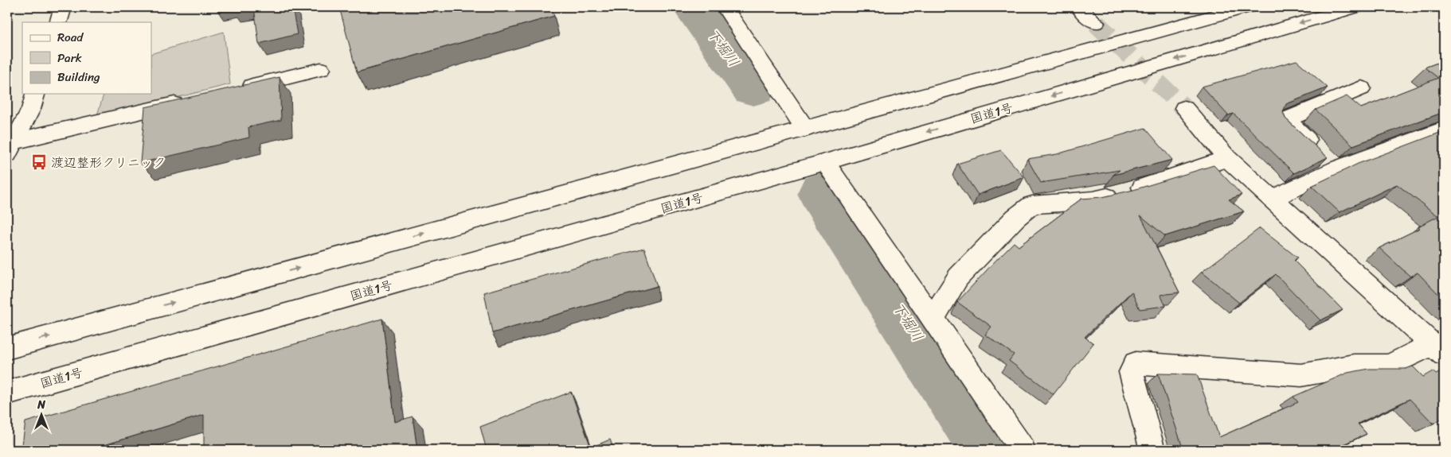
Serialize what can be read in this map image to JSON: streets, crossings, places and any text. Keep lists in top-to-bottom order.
{
  "streets": {
    "main road": ["国道1号"]
  },
  "water": ["下堀川"],
  "places": {
    "bus stop": ["渡辺整形クリニック"]
  },
  "legend": ["Road", "Park", "Building"],
  "north": "top"
}
